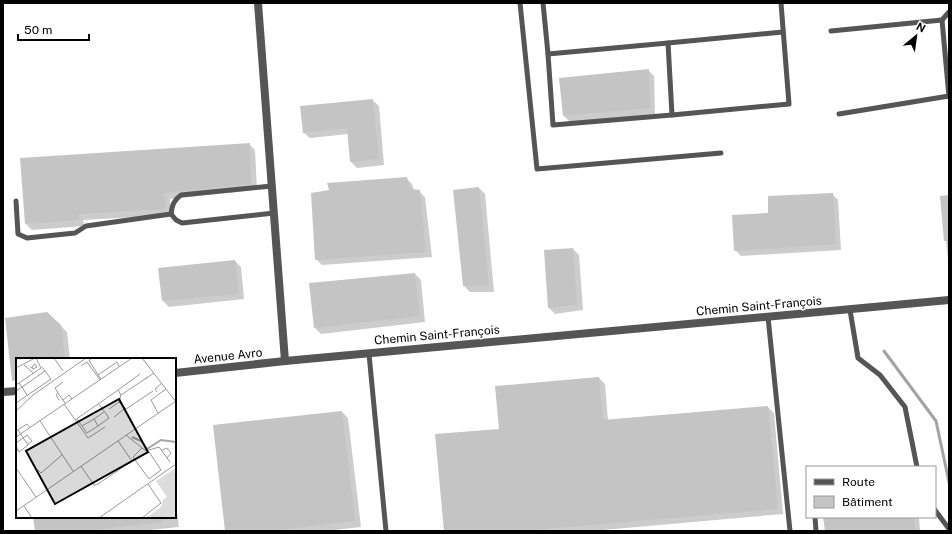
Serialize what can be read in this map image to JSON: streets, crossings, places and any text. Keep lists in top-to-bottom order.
{
  "streets": {
    "street": ["Chemin Saint-François", "Avenue Avro"]
  },
  "crossings": [
    ["Chemin Saint-François", "Avenue Avro"]
  ],
  "legend": ["Route", "Bâtiment"],
  "scale_bar": "50 m",
  "north": "top right"
}
